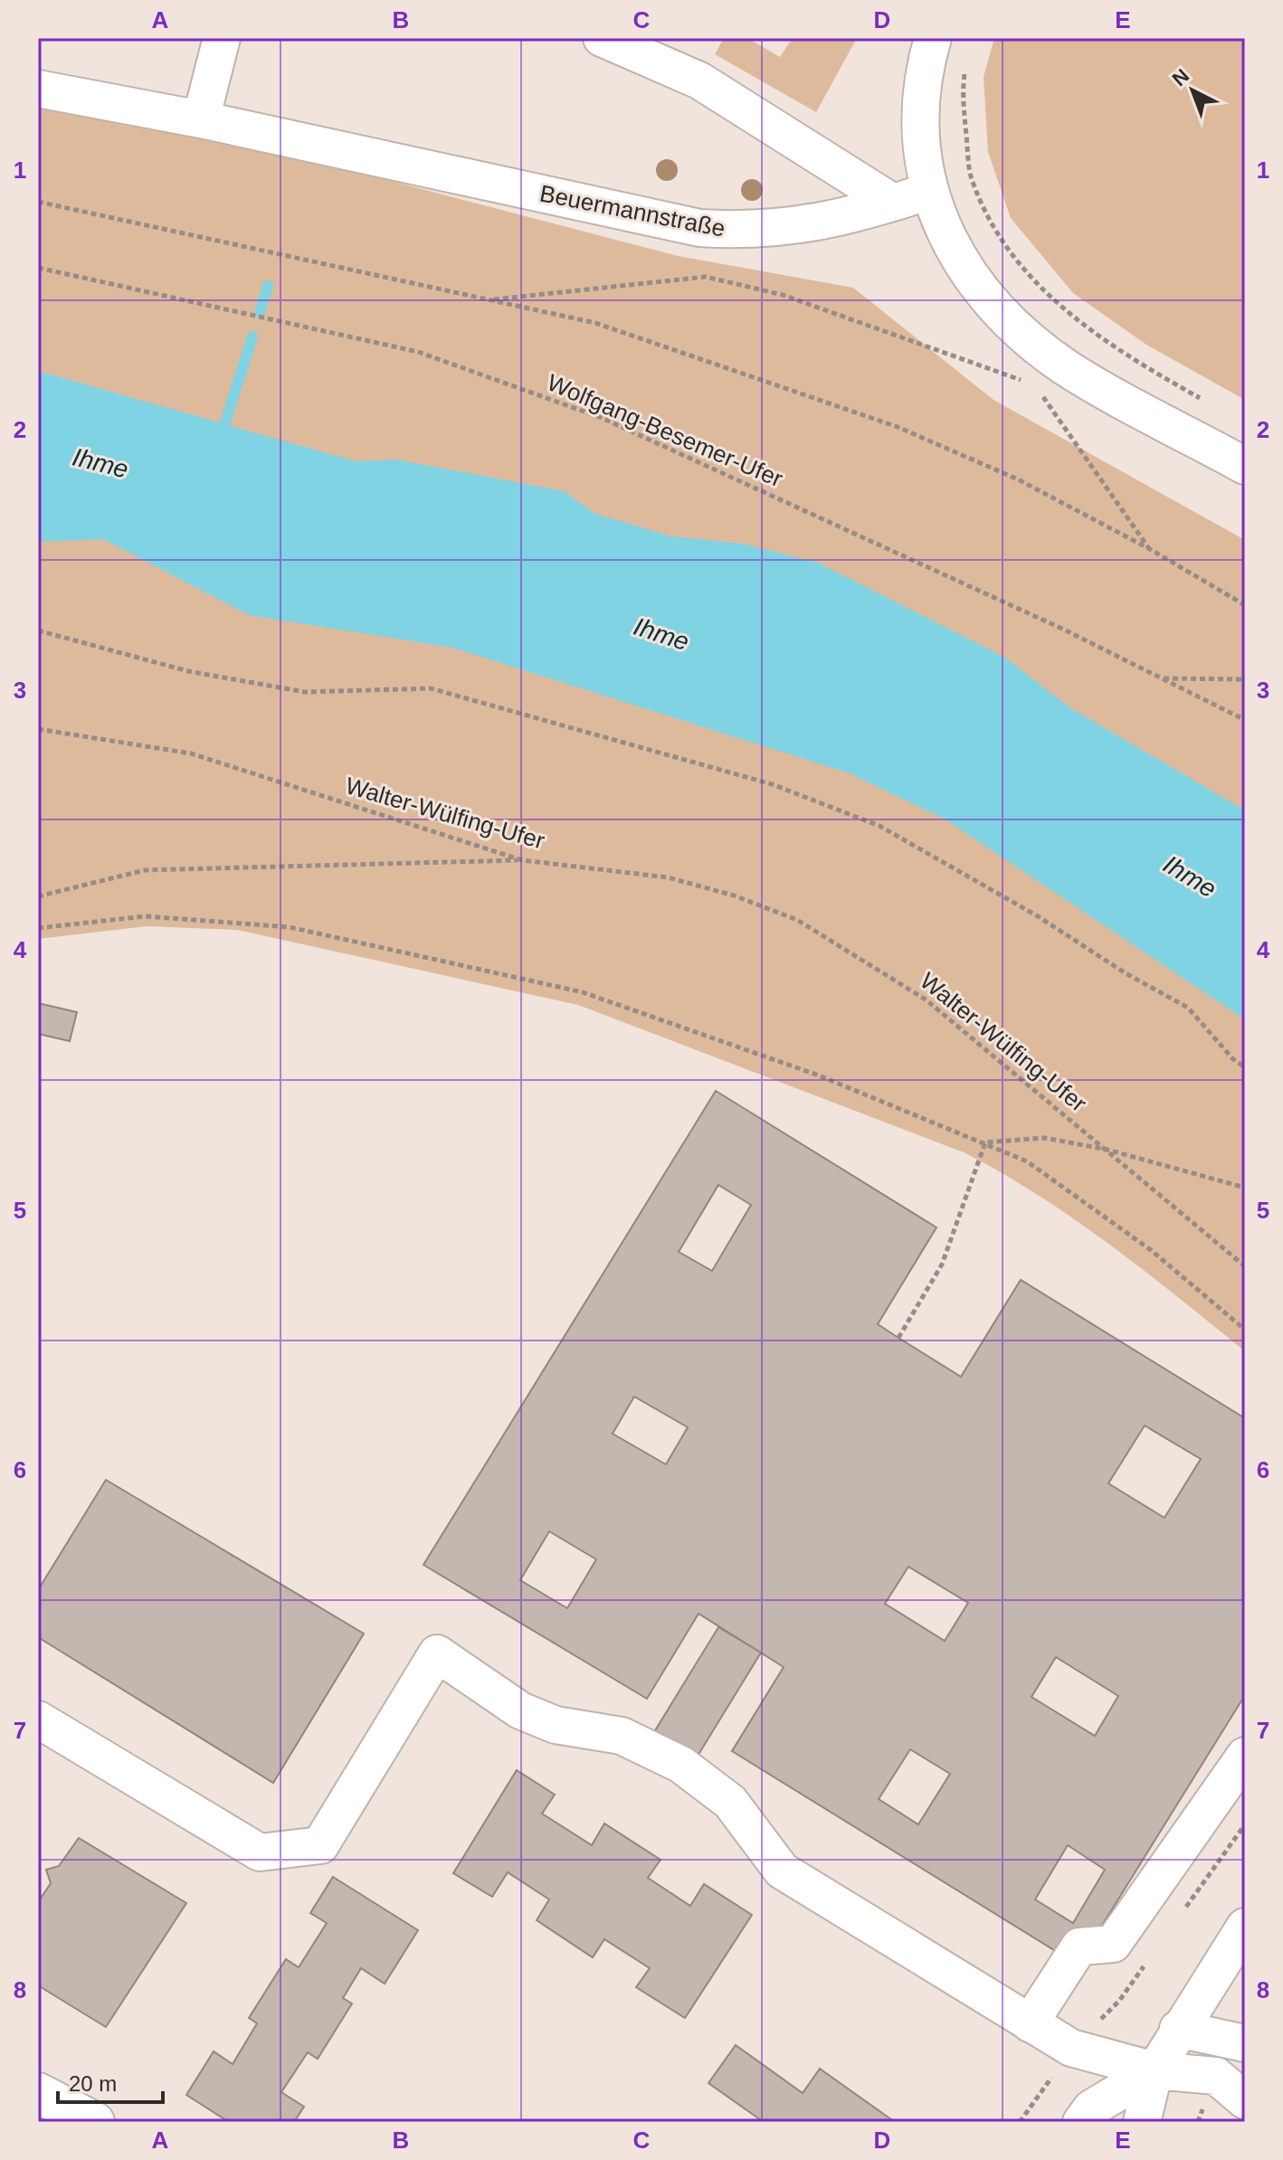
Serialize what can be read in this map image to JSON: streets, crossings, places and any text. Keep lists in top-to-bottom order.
{
  "streets": {
    "street": ["Beuermannstraße"],
    "path": ["Wolfgang-Besemer-Ufer", "Walter-Wülfing-Ufer"]
  },
  "water": ["Ihme"],
  "scale_bar": "20 m",
  "north": "top left",
  "grid": {
    "columns": [
      "A",
      "B",
      "C",
      "D",
      "E"
    ],
    "rows": [
      "1",
      "2",
      "3",
      "4",
      "5",
      "6",
      "7",
      "8"
    ]
  }
}
